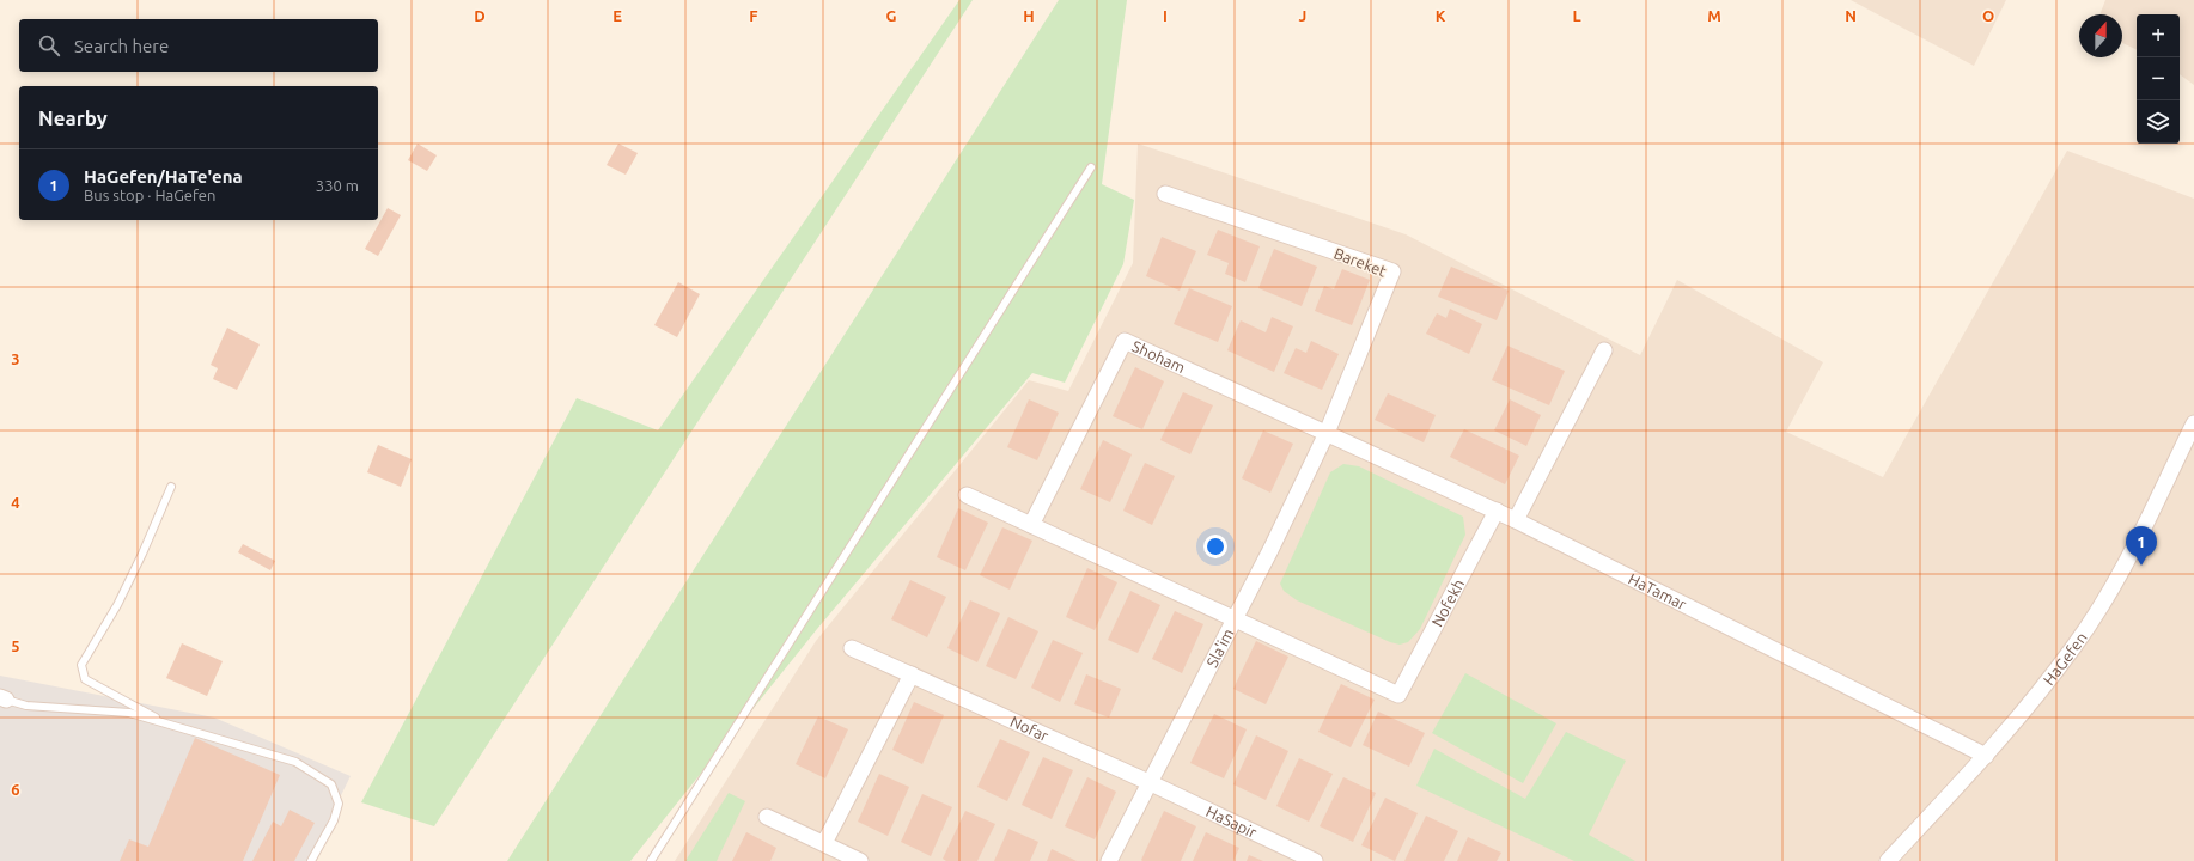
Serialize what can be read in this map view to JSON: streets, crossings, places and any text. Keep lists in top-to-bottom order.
{
  "streets": {
    "street": [
      "Bareket",
      "Shoham",
      "HaTamar",
      "Nofekh",
      "Sla'im",
      "HaGefen",
      "Nofar",
      "HaSapir"
    ]
  },
  "crossings": [
    ["Bareket", "Shoham"],
    ["Bareket", "HaTamar"],
    ["Bareket", "Sla'im"],
    ["Shoham", "HaTamar"],
    ["Shoham", "Sla'im"],
    ["HaTamar", "Nofekh"],
    ["HaTamar", "Sla'im"],
    ["HaTamar", "HaGefen"],
    ["Nofekh", "Sla'im"],
    ["Sla'im", "Nofar"],
    ["Sla'im", "HaSapir"],
    ["Nofar", "HaSapir"]
  ],
  "north": "top",
  "page": {
    "map_buttons": ["+", "−"],
    "search": "Search here",
    "heading": "Nearby",
    "list": [
      {
        "mark": "1",
        "name": "HaGefen/HaTe'ena",
        "note": "Bus stop · HaGefen",
        "value": "330 m"
      }
    ],
    "pins": "1"
  },
  "grid": {
    "columns": [
      "D",
      "E",
      "F",
      "G",
      "H",
      "I",
      "J",
      "K",
      "L",
      "M",
      "N",
      "O"
    ],
    "rows": [
      "3",
      "4",
      "5",
      "6"
    ]
  }
}
